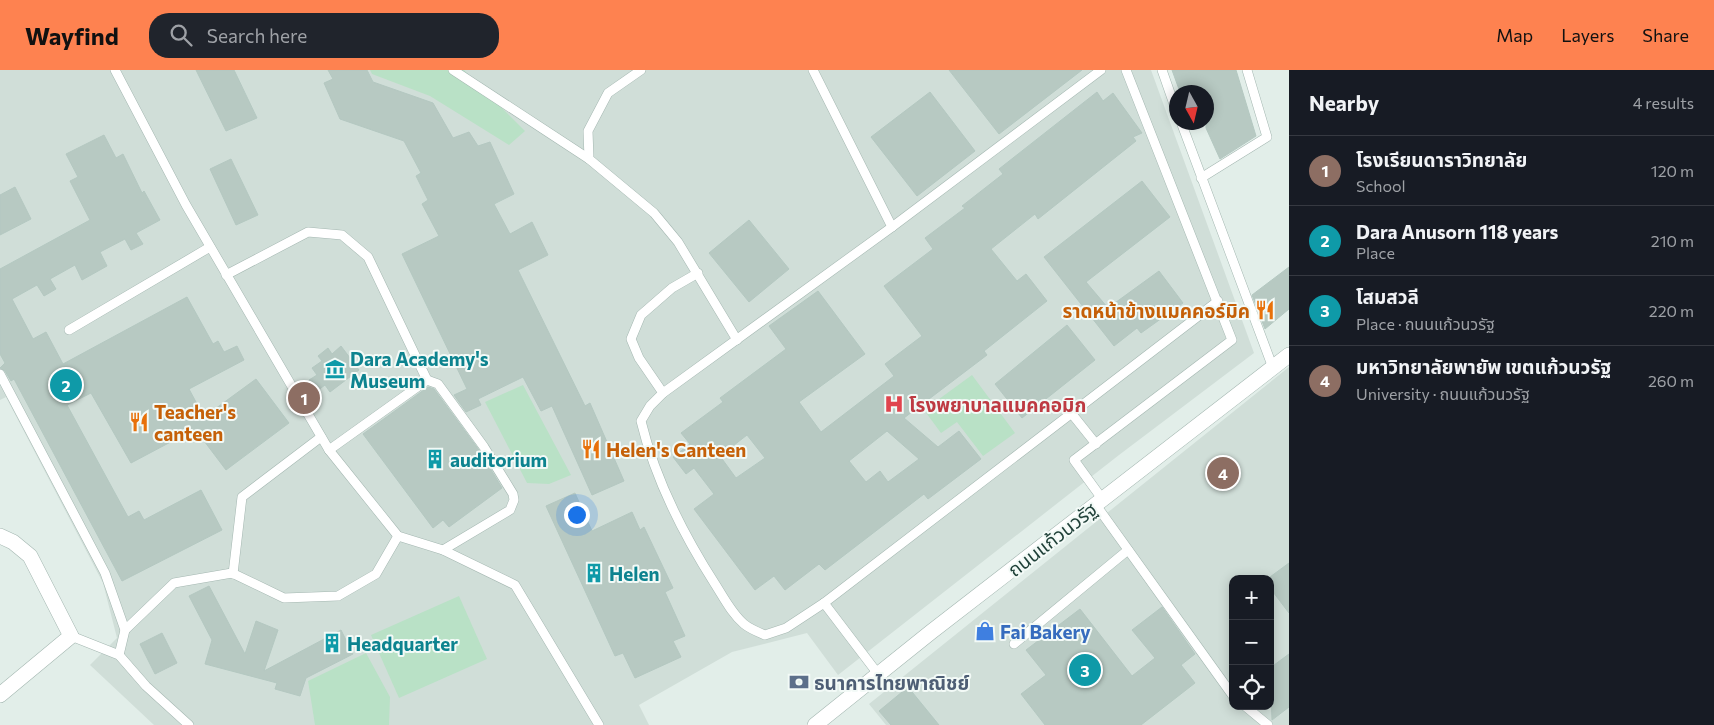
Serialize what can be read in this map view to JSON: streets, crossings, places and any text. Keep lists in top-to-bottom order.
{
  "streets": {
    "street": ["ถนนแก้วนวรัฐ"]
  },
  "places": {
    "restaurant": ["ราดหน้าข้างแมคคอร์มิค", "Teacher's canteen", "Helen's Canteen"],
    "museum": ["Dara Academy's Museum"],
    "hospital": ["โรงพยาบาลแมคคอมิก"],
    "building": ["auditorium", "Helen", "Headquarter"],
    "shop": ["Fai Bakery"],
    "bank": ["ธนาคารไทยพาณิชย์"]
  },
  "north": "bottom",
  "page": {
    "header": "Wayfind",
    "search": "Search here",
    "nav": ["Map", "Layers", "Share"],
    "heading": ["Nearby", "4 results"],
    "list": [
      {
        "mark": "1",
        "name": "โรงเรียนดาราวิทยาลัย",
        "note": "School",
        "value": "120 m"
      },
      {
        "mark": "2",
        "name": "Dara Anusorn 118 years",
        "note": "Place",
        "value": "210 m"
      },
      {
        "mark": "3",
        "name": "โสมสวลี",
        "note": "Place · ถนนแก้วนวรัฐ",
        "value": "220 m"
      },
      {
        "mark": "4",
        "name": "มหาวิทยาลัยพายัพ เขตแก้วนวรัฐ",
        "note": "University · ถนนแก้วนวรัฐ",
        "value": "260 m"
      }
    ],
    "pins": [
      "2",
      "1",
      "4",
      "3"
    ],
    "map_buttons": ["+", "−"]
  }
}
